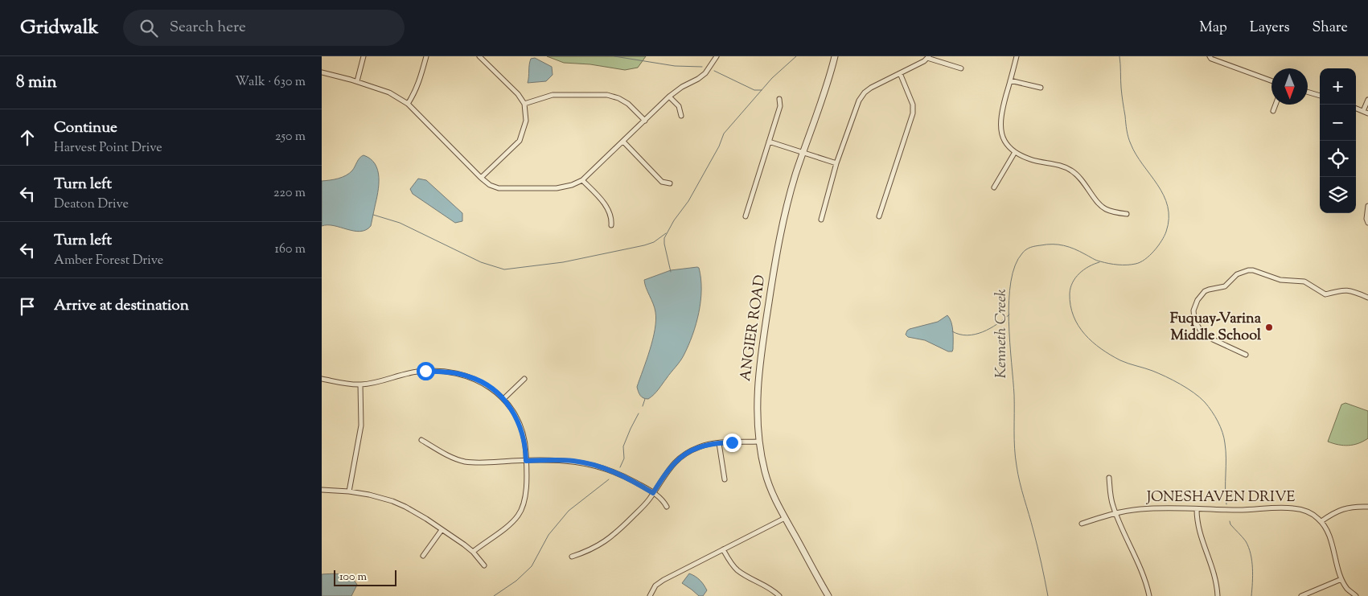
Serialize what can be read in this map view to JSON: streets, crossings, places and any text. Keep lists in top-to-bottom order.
{
  "streets": {
    "street": ["ANGIER ROAD", "JONESHAVEN DRIVE"]
  },
  "water": ["Kenneth Creek"],
  "places": ["Fuquay-Varina Middle School"],
  "scale_bar": "100 m",
  "north": "bottom",
  "page": {
    "header": "Gridwalk",
    "search": "Search here",
    "nav": ["Map", "Layers", "Share"],
    "heading": ["8 min", "Walk · 630 m"],
    "map_buttons": ["+", "−"],
    "list": [
      ["Continue", "Harvest Point Drive", "250 m"],
      ["Turn left", "Deaton Drive", "220 m"],
      ["Turn left", "Amber Forest Drive", "160 m"],
      "Arrive at destination"
    ],
    "scale": "100 m"
  }
}
